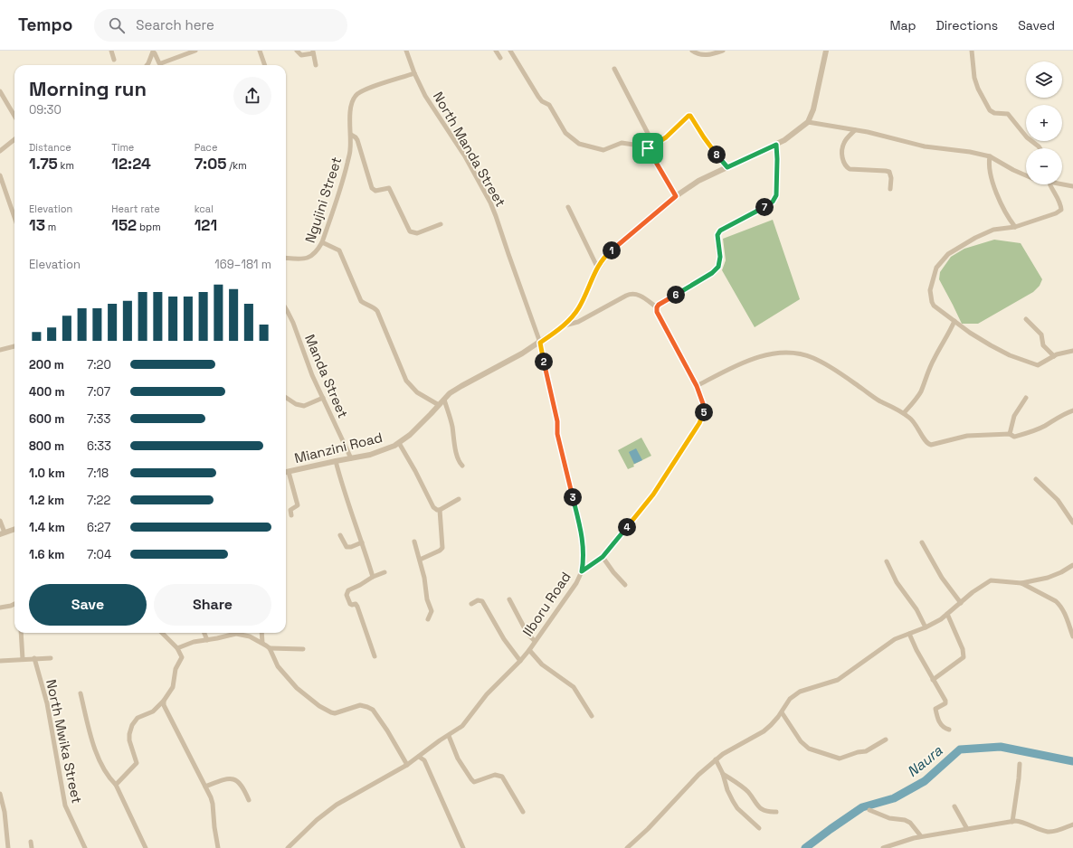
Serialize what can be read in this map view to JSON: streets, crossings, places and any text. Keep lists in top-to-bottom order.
{
  "streets": {
    "street": [
      "North Manda Street",
      "Ngujini Street",
      "Manda Street",
      "Mianzini Road",
      "Ilboru Road",
      "North Mwika Street"
    ]
  },
  "crossings": [
    ["North Manda Street", "Ngujini Street"],
    ["North Manda Street", "Mianzini Road"],
    ["North Manda Street", "Ilboru Road"],
    ["Manda Street", "Mianzini Road"],
    ["Mianzini Road", "Ilboru Road"]
  ],
  "water": ["Naura"],
  "page": {
    "header": "Tempo",
    "search": "Search here",
    "nav": ["Map", "Directions", "Saved"],
    "map_buttons": ["+", "−"],
    "heading": ["Morning run", "09:30"],
    "stats": [
      ["Distance", "1.75 km"],
      ["Time", "12:24"],
      ["Pace", "7:05 /km"],
      ["Elevation", "13 m"],
      ["Heart rate", "152 bpm"],
      ["kcal", "121"]
    ],
    "pins": [
      "8",
      "7",
      "1",
      "6",
      "2",
      "5",
      "3",
      "4"
    ],
    "chart": ["Elevation", "169–181 m"],
    "list": [
      {
        "name": "200 m",
        "note": "7:20"
      },
      {
        "name": "400 m",
        "note": "7:07"
      },
      {
        "name": "600 m",
        "note": "7:33"
      },
      {
        "name": "800 m",
        "note": "6:33"
      },
      {
        "name": "1.0 km",
        "note": "7:18"
      },
      {
        "name": "1.2 km",
        "note": "7:22"
      },
      {
        "name": "1.4 km",
        "note": "6:27"
      },
      {
        "name": "1.6 km",
        "note": "7:04"
      }
    ],
    "buttons": ["Save", "Share"]
  }
}
